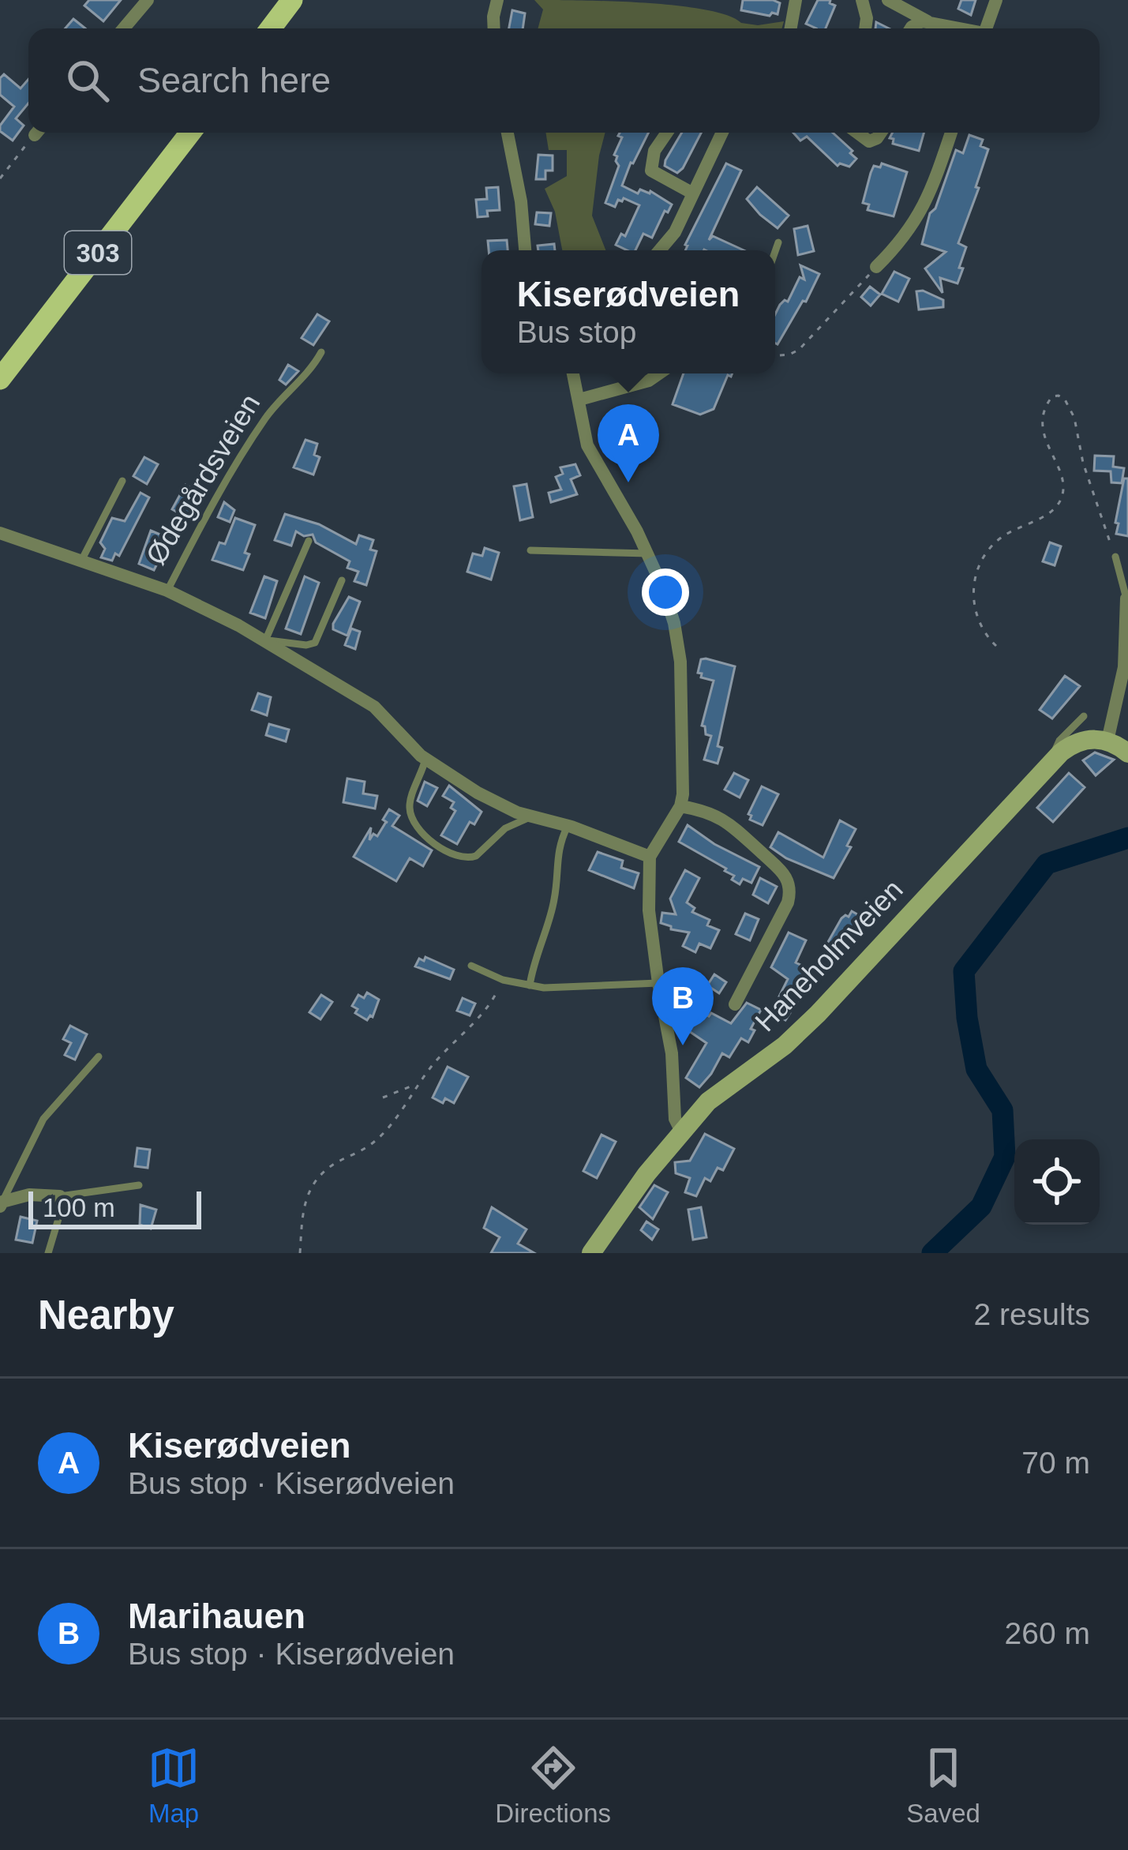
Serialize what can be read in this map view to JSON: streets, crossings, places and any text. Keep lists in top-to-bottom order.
{
  "streets": {
    "main road": ["303", "Haneholmveien"],
    "street": ["Ødegårdsveien"]
  },
  "scale_bar": "100 m",
  "page": {
    "search": "Search here",
    "popup": ["Kiserødveien", "Bus stop"],
    "pins": ["A", "B"],
    "scale": "100 m",
    "heading": ["Nearby", "2 results"],
    "list": [
      {
        "mark": "A",
        "name": "Kiserødveien",
        "note": "Bus stop · Kiserødveien",
        "value": "70 m"
      },
      {
        "mark": "B",
        "name": "Marihauen",
        "note": "Bus stop · Kiserødveien",
        "value": "260 m"
      }
    ],
    "nav": ["Map", "Directions", "Saved"]
  }
}
